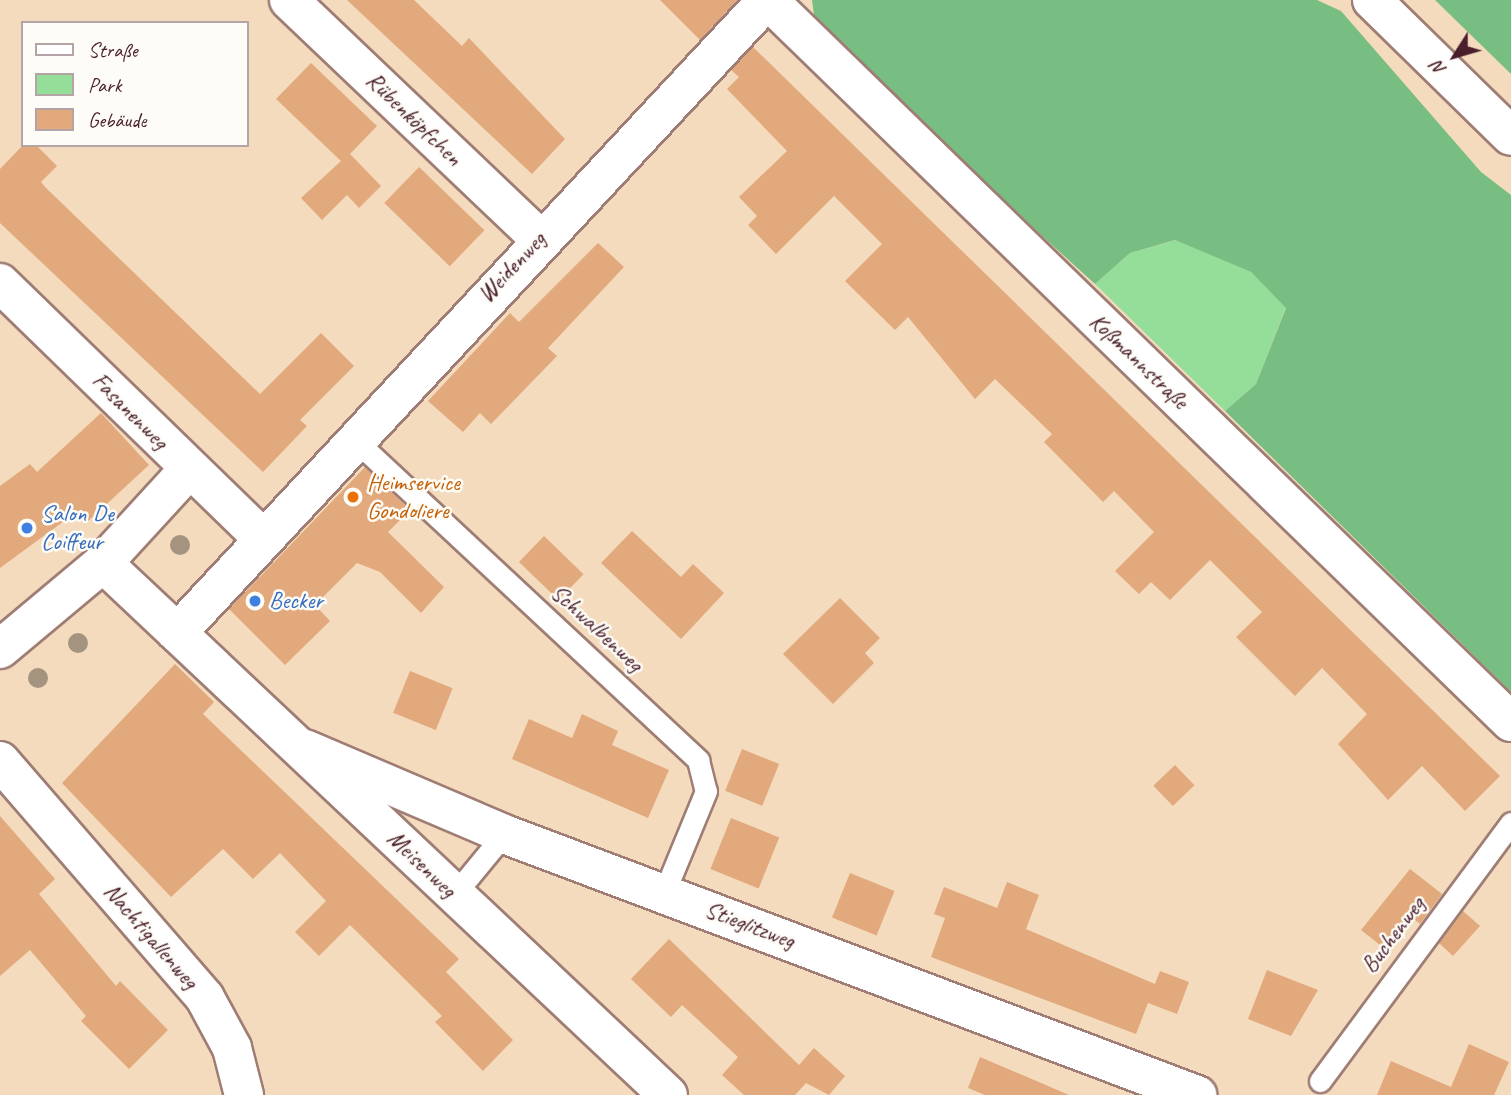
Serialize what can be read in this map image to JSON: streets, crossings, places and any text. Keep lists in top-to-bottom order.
{
  "streets": {
    "street": [
      "Rübenköpfchen",
      "Weidenweg",
      "Koßmannstraße",
      "Fasanenweg",
      "Meisenweg",
      "Stieglitzweg",
      "Nachtigallenweg"
    ],
    "lane": ["Schwalbenweg", "Buchenweg"]
  },
  "crossings": [
    ["Rübenköpfchen", "Weidenweg"],
    ["Weidenweg", "Koßmannstraße"],
    ["Weidenweg", "Fasanenweg"],
    ["Weidenweg", "Schwalbenweg"],
    ["Weidenweg", "Meisenweg"],
    ["Schwalbenweg", "Stieglitzweg"],
    ["Meisenweg", "Stieglitzweg"]
  ],
  "places": ["Heimservice Gondoliere", "Salon De Coiffeur", "Becker"],
  "legend": ["Straße", "Park", "Gebäude"],
  "north": "bottom left"
}
